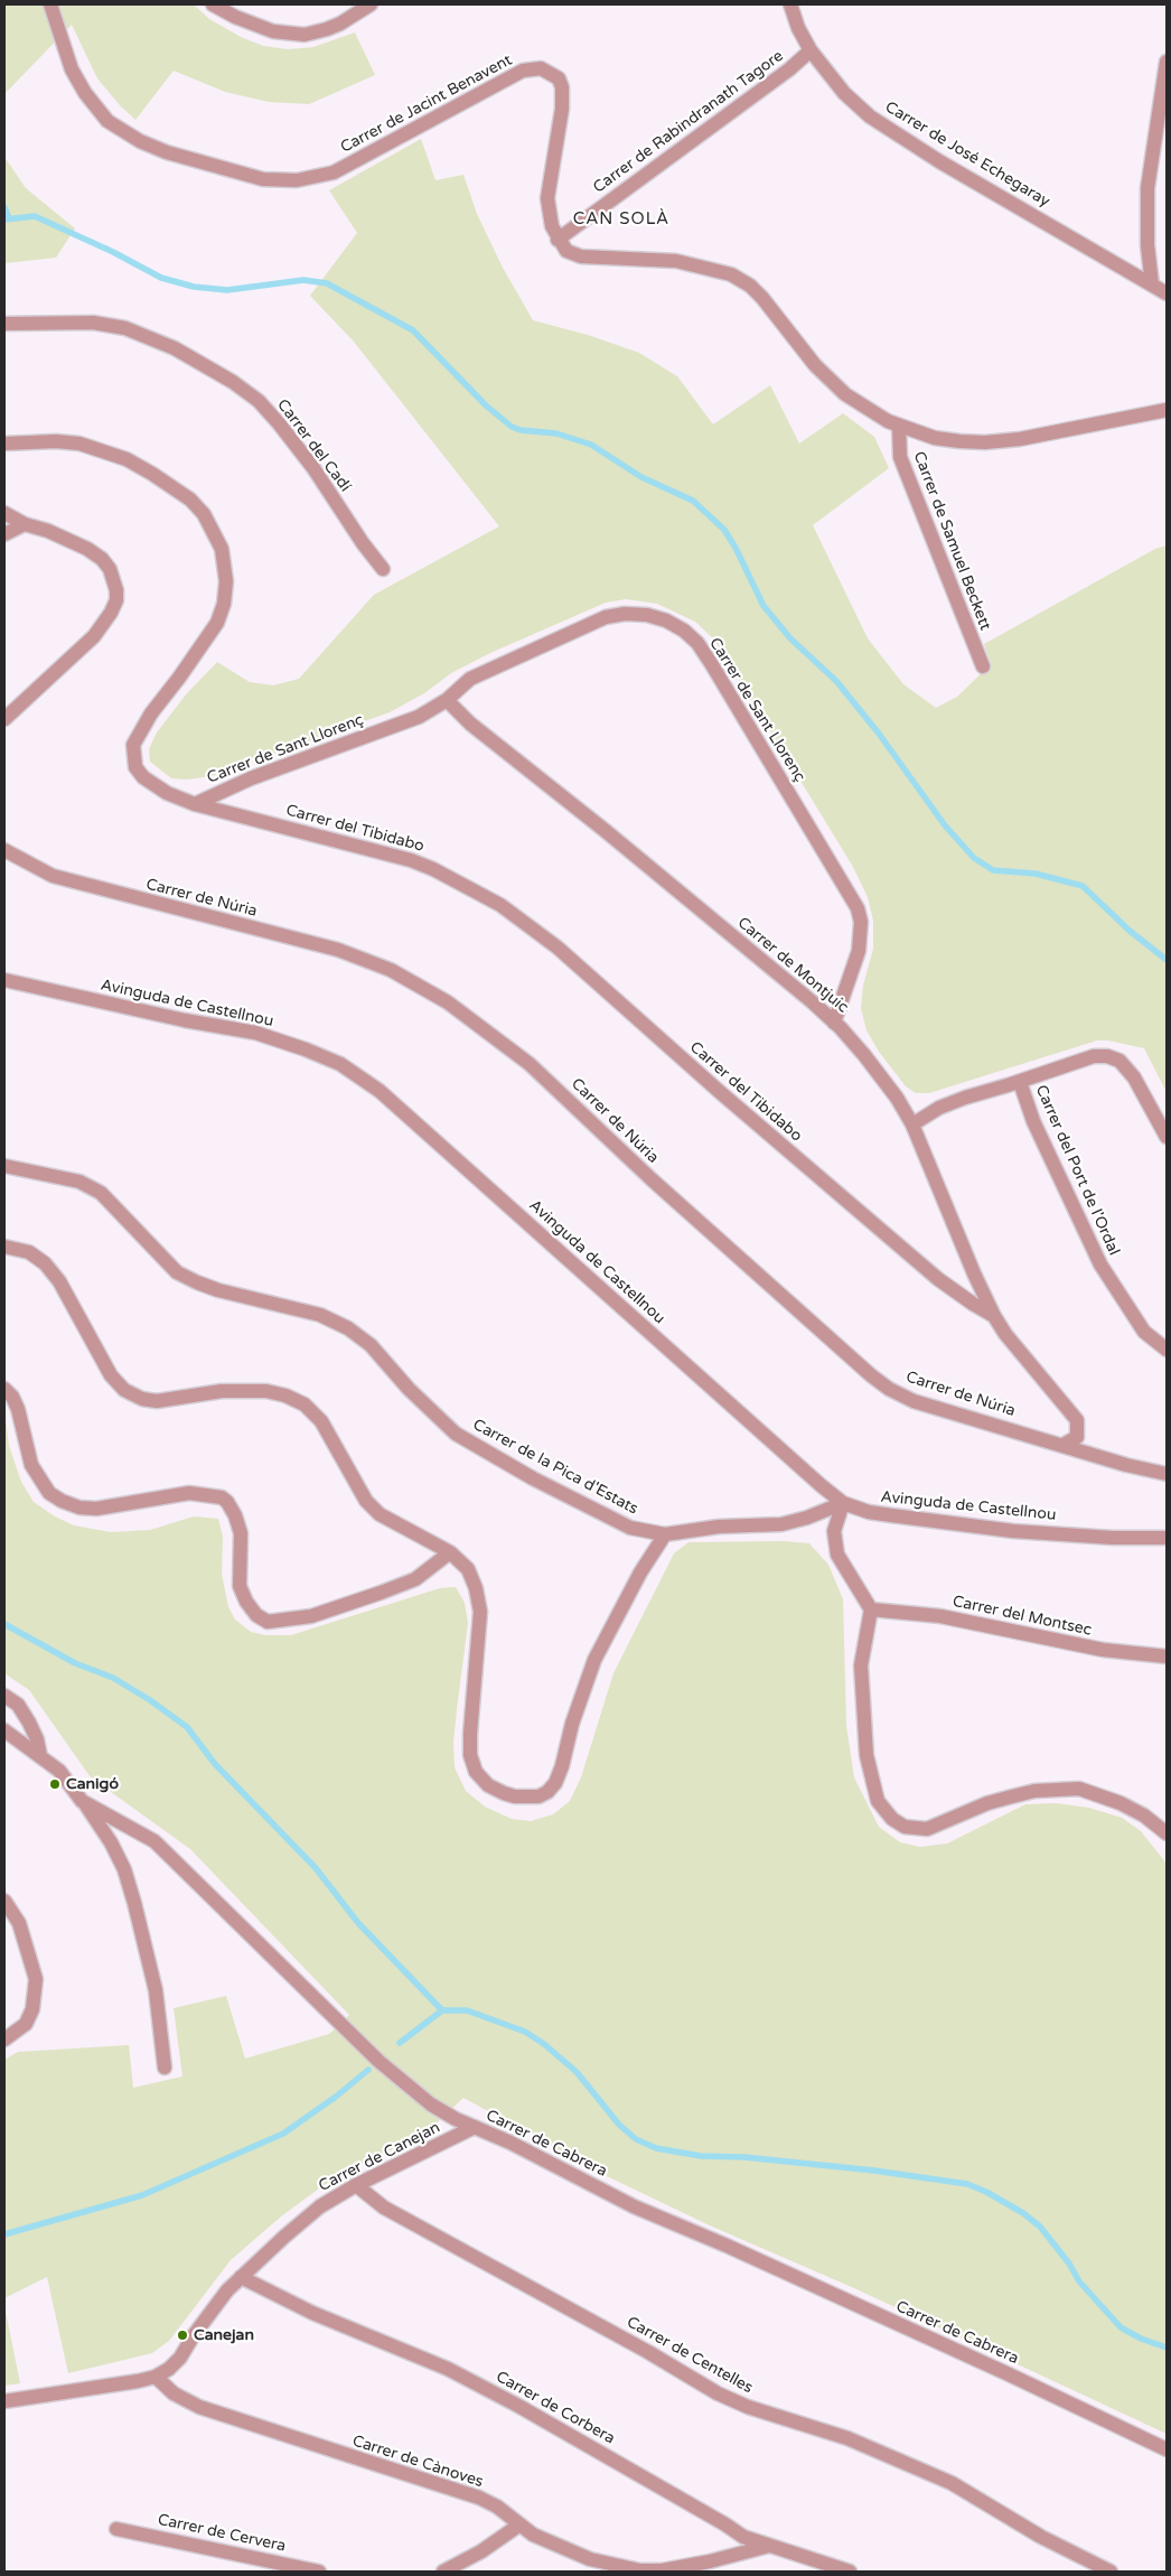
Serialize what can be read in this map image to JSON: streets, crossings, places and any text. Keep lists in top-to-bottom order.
{
  "streets": {
    "street": [
      "Carrer de Jacint Benavent",
      "Carrer de Rabindranath Tagore",
      "Carrer de José Echegaray",
      "Carrer del Cadí",
      "Carrer de Samuel Beckett",
      "Carrer de Sant Llorenç",
      "Carrer del Tibidabo",
      "Carrer de Núria",
      "Carrer de Montjuic",
      "Avinguda de Castellnou",
      "Carrer del Port de l'Ordal",
      "Carrer de la Pica d'Estats",
      "Carrer del Montsec",
      "Carrer de Cabrera",
      "Carrer de Canejan",
      "Carrer de Centelles",
      "Carrer de Corbera",
      "Carrer de Cànoves",
      "Carrer de Cervera"
    ]
  },
  "crossings": [
    ["Carrer de Jacint Benavent", "Carrer de Rabindranath Tagore"],
    ["Carrer de Rabindranath Tagore", "Carrer de José Echegaray"],
    ["Carrer de Sant Llorenç", "Carrer del Tibidabo"],
    ["Carrer de Sant Llorenç", "Carrer de Montjuic"],
    ["Carrer del Tibidabo", "Carrer de Montjuic"],
    ["Carrer de Núria", "Carrer de Montjuic"],
    ["Avinguda de Castellnou", "Carrer de la Pica d'Estats"],
    ["Carrer de Cabrera", "Carrer de Canejan"],
    ["Carrer de Canejan", "Carrer de Centelles"],
    ["Carrer de Canejan", "Carrer de Corbera"],
    ["Carrer de Canejan", "Carrer de Cànoves"],
    ["Carrer de Corbera", "Carrer de Cànoves"]
  ],
  "districts": ["CAN SOLÀ"],
  "places": ["Canigó", "Canejan"]
}
